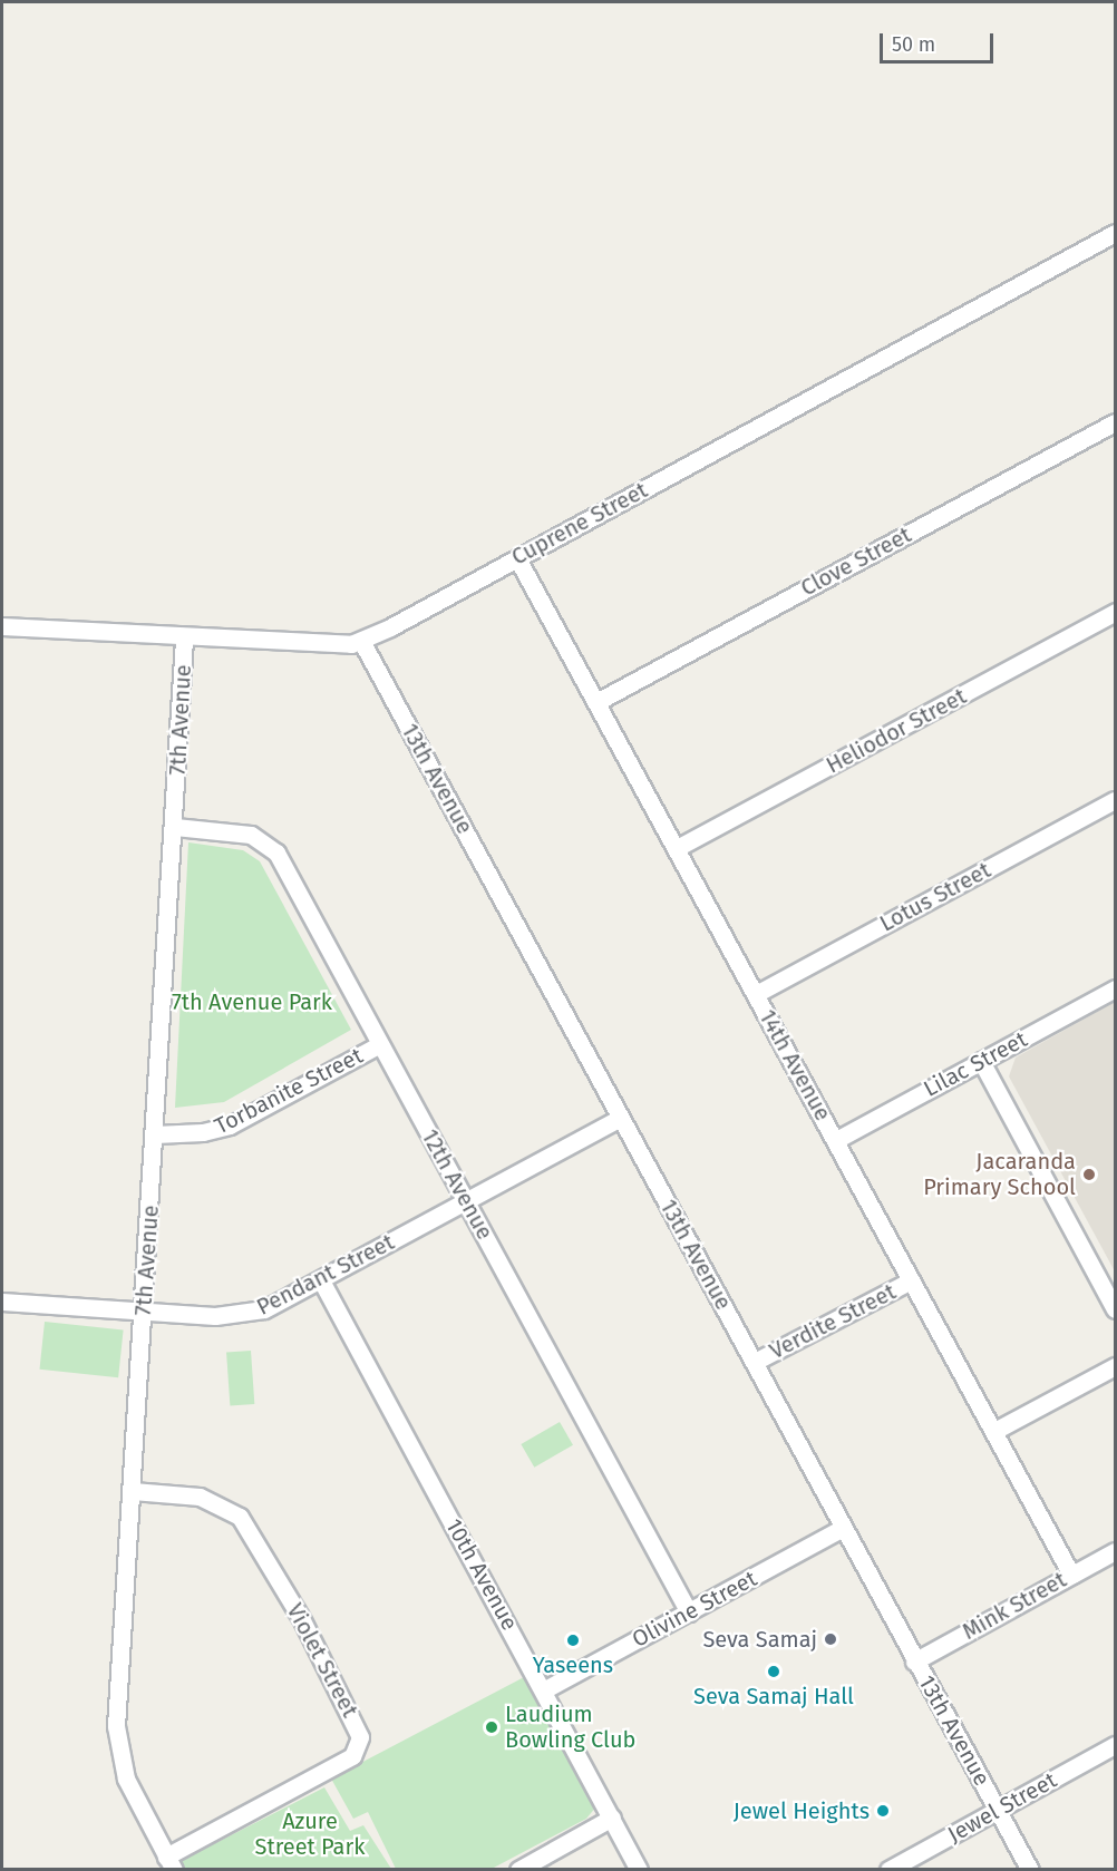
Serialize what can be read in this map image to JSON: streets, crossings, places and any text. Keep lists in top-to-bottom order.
{
  "streets": {
    "street": [
      "Cuprene Street",
      "Clove Street",
      "7th Avenue",
      "Heliodor Street",
      "13th Avenue",
      "Lotus Street",
      "Lilac Street",
      "14th Avenue",
      "Torbanite Street",
      "12th Avenue",
      "Pendant Street",
      "Verdite Street",
      "10th Avenue",
      "Mink Street",
      "Olivine Street",
      "Violet Street",
      "Jewel Street"
    ]
  },
  "crossings": [
    ["Cuprene Street", "7th Avenue"],
    ["Cuprene Street", "13th Avenue"],
    ["Cuprene Street", "14th Avenue"],
    ["Clove Street", "14th Avenue"],
    ["7th Avenue", "Torbanite Street"],
    ["7th Avenue", "12th Avenue"],
    ["7th Avenue", "Pendant Street"],
    ["7th Avenue", "Violet Street"],
    ["Heliodor Street", "14th Avenue"],
    ["13th Avenue", "Pendant Street"],
    ["13th Avenue", "Verdite Street"],
    ["13th Avenue", "Mink Street"],
    ["13th Avenue", "Olivine Street"],
    ["13th Avenue", "Jewel Street"],
    ["Lotus Street", "14th Avenue"],
    ["Lilac Street", "14th Avenue"],
    ["14th Avenue", "Verdite Street"],
    ["14th Avenue", "Mink Street"],
    ["Torbanite Street", "12th Avenue"],
    ["12th Avenue", "Pendant Street"],
    ["12th Avenue", "Olivine Street"],
    ["Pendant Street", "10th Avenue"],
    ["10th Avenue", "Olivine Street"]
  ],
  "parks": ["7th Avenue Park", "Azure Street Park"],
  "places": [
    "Jacaranda Primary School",
    "Seva Samaj",
    "Yaseens",
    "Seva Samaj Hall",
    "Laudium Bowling Club",
    "Jewel Heights"
  ],
  "scale_bar": "50 m"
}
